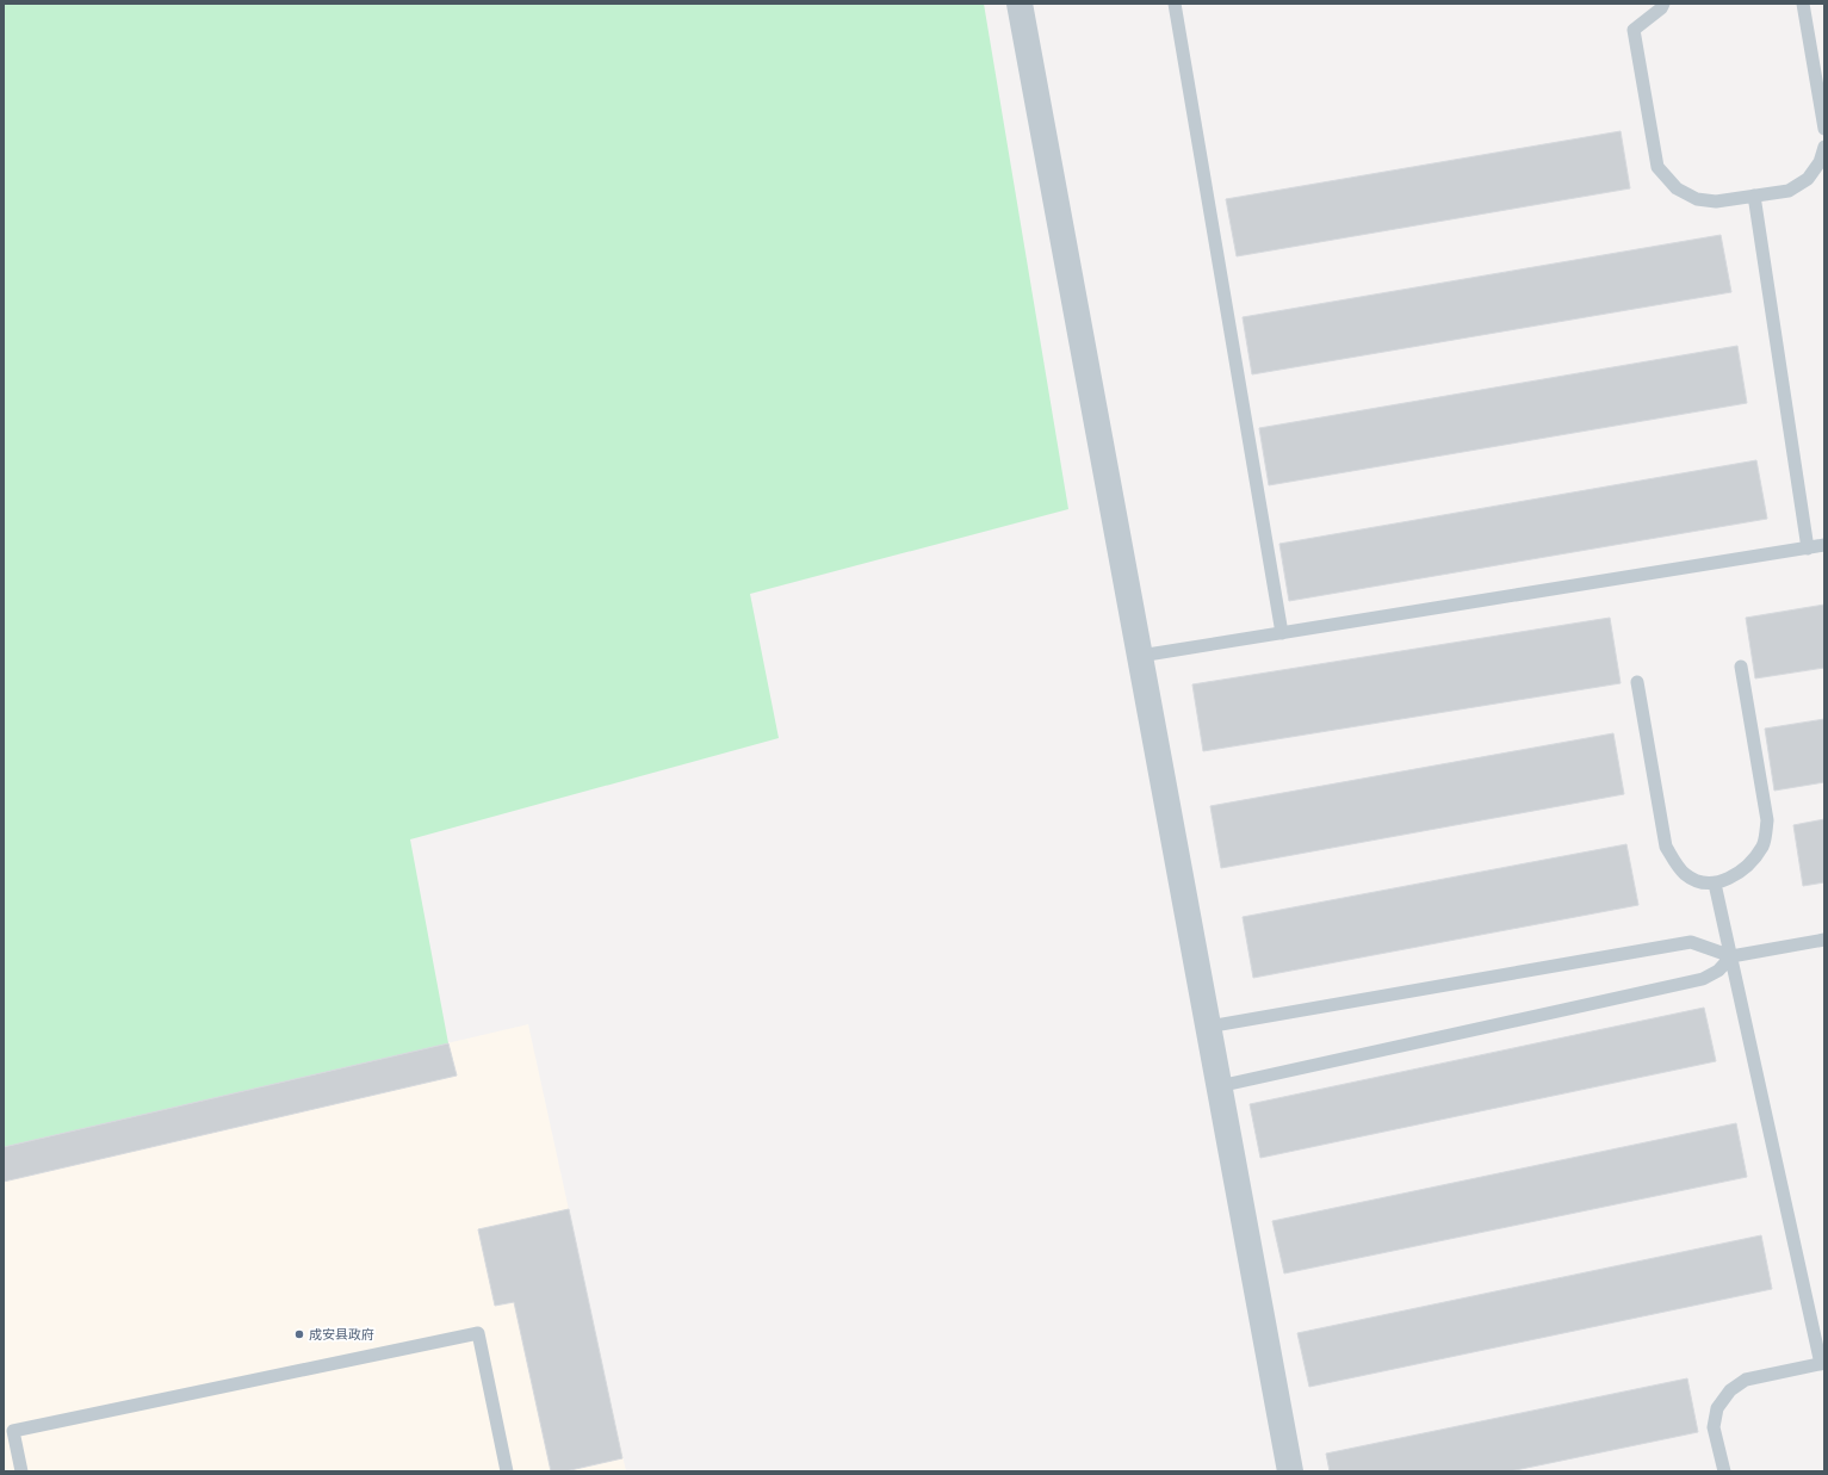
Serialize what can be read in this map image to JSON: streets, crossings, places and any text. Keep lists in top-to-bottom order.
{
  "places": ["成安县政府"]
}
